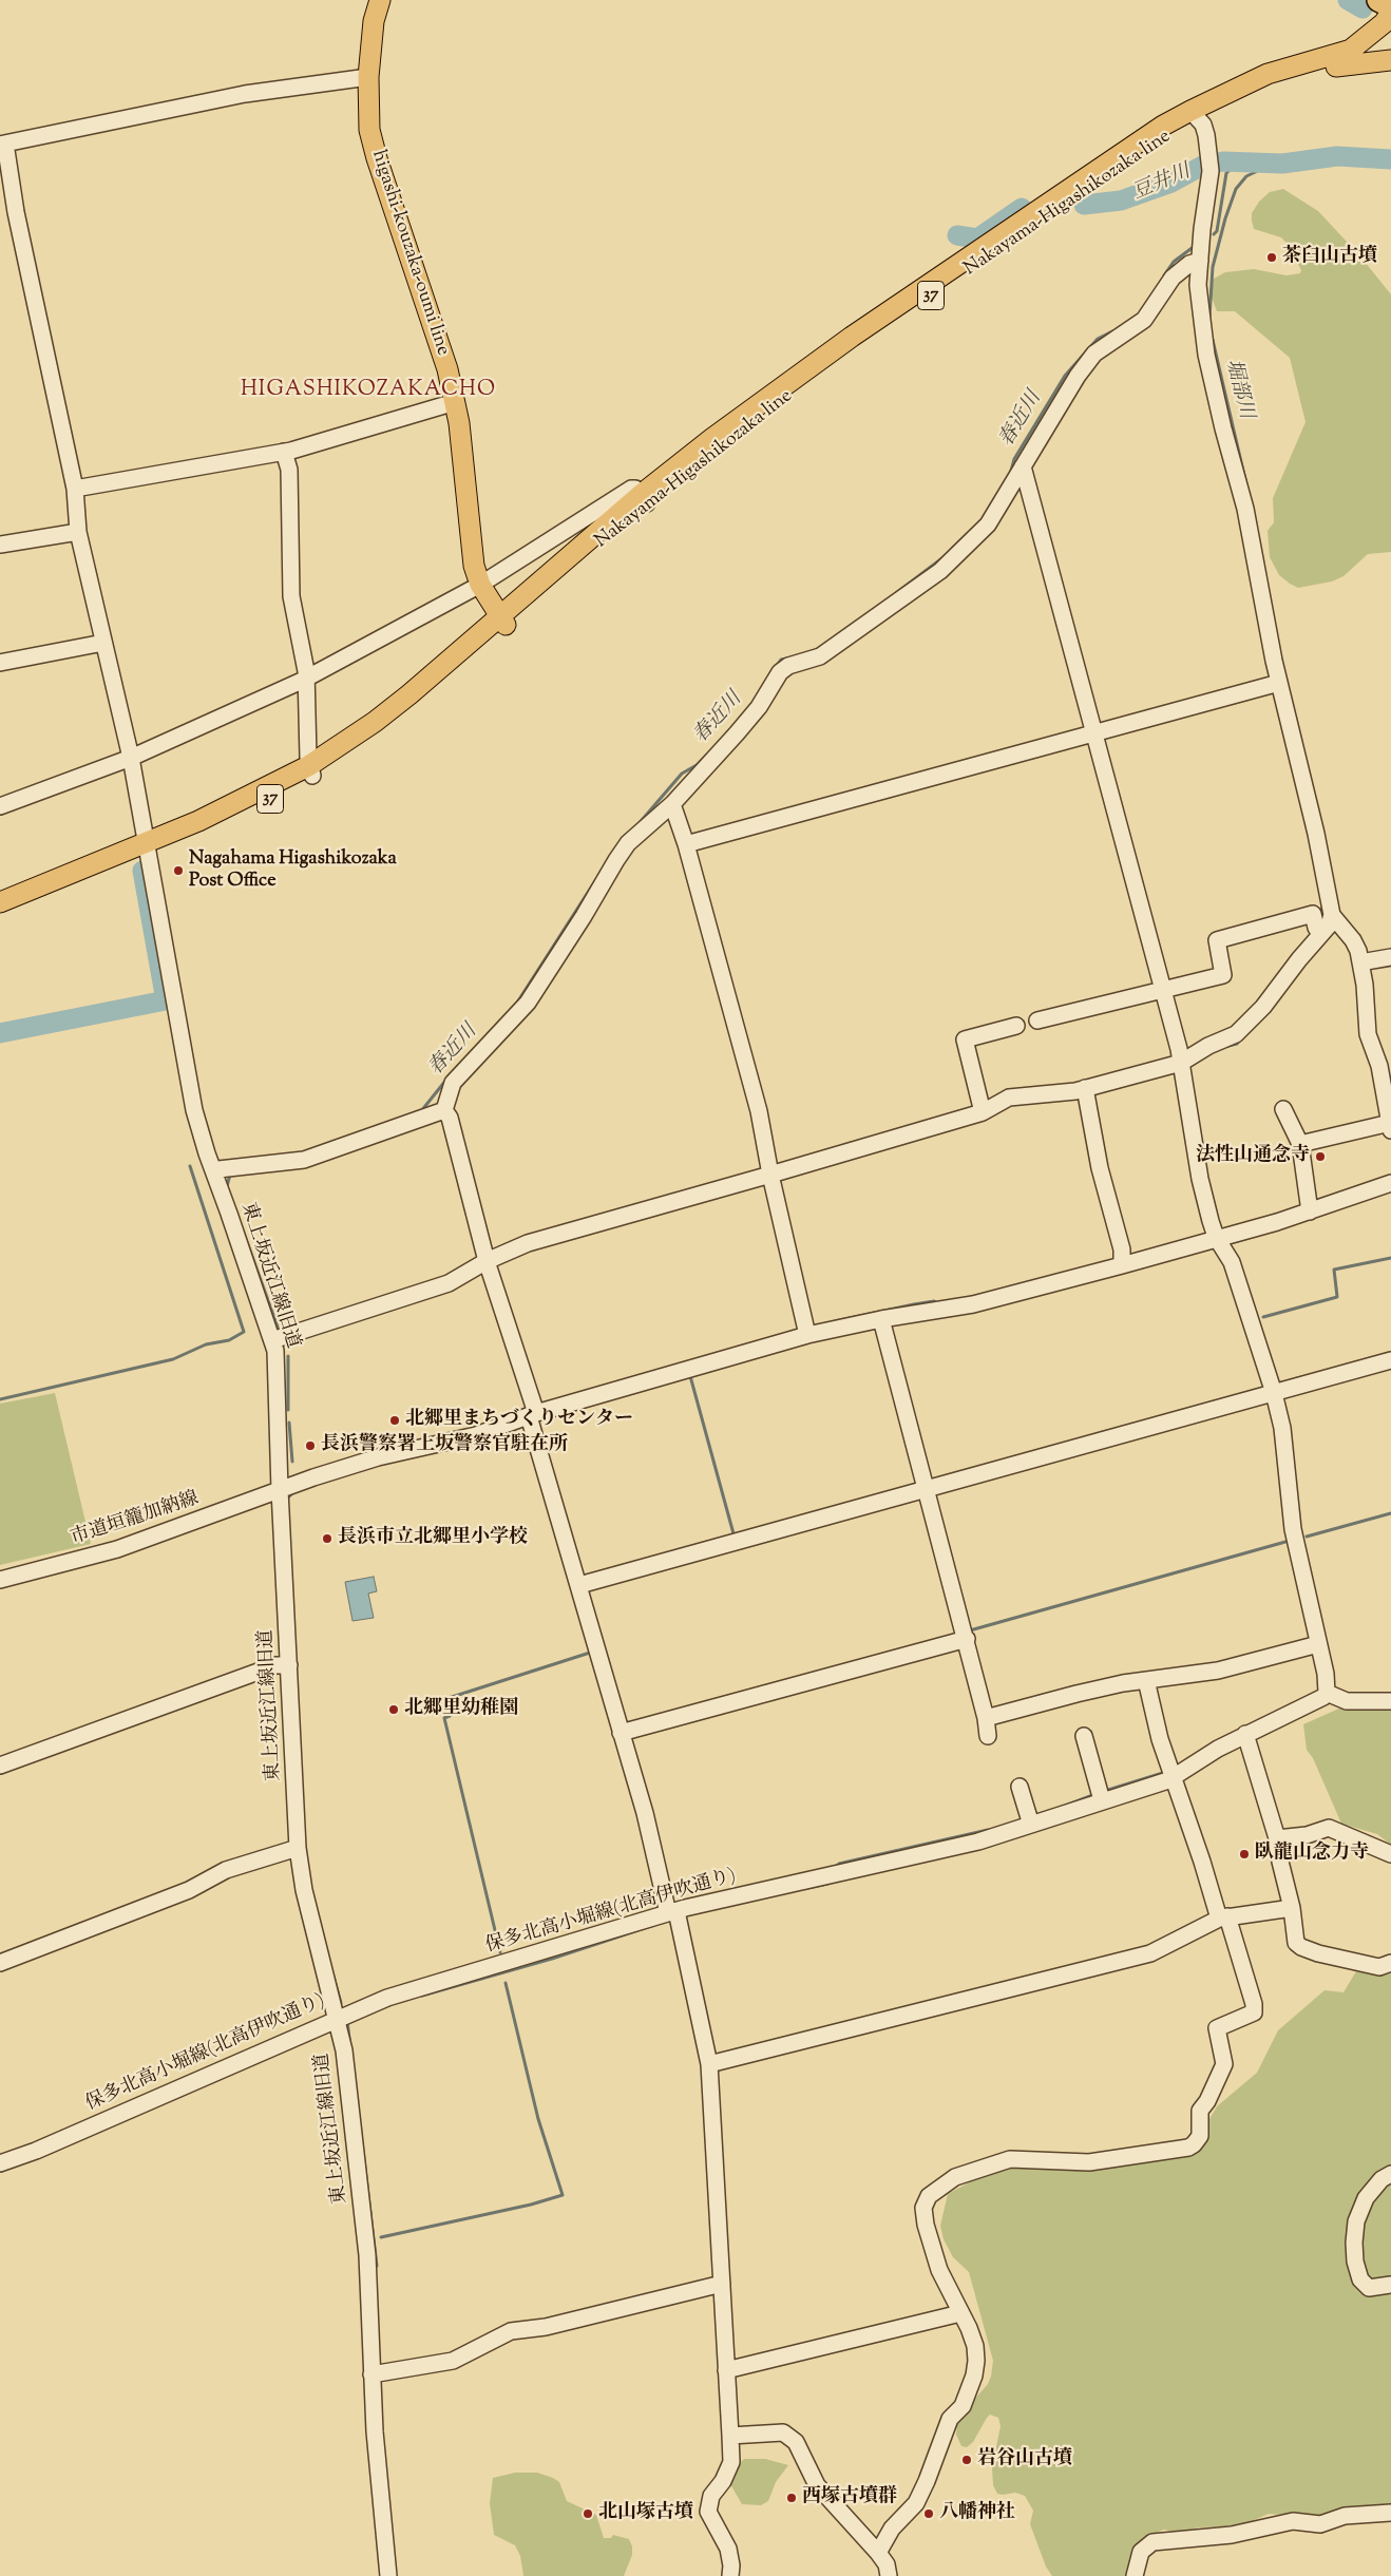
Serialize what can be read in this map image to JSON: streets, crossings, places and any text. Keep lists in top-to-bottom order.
{
  "streets": {
    "main road": ["Nakayama-Higashikozaka line", "higashi-kouzaka-oumi line", "37"],
    "street": ["東上坂近江線旧道", "市道垣籠加納線", "保多北高小堀線(北高伊吹通り)"]
  },
  "crossings": [
    ["Nakayama-Higashikozaka line", "higashi-kouzaka-oumi line"],
    ["Nakayama-Higashikozaka line", "東上坂近江線旧道"],
    ["東上坂近江線旧道", "市道垣籠加納線"],
    ["東上坂近江線旧道", "保多北高小堀線(北高伊吹通り)"]
  ],
  "districts": ["HIGASHIKOZAKACHO"],
  "water": ["豆井川", "堀部川", "春近川"],
  "places": [
    "茶臼山古墳",
    "Nagahama Higashikozaka Post Office",
    "法性山通念寺",
    "北郷里まちづくりセンター",
    "長浜警察署上坂警察官駐在所",
    "長浜市立北郷里小学校",
    "北郷里幼稚園",
    "臥龍山念力寺",
    "岩谷山古墳",
    "西塚古墳群",
    "北山塚古墳",
    "八幡神社"
  ]
}
